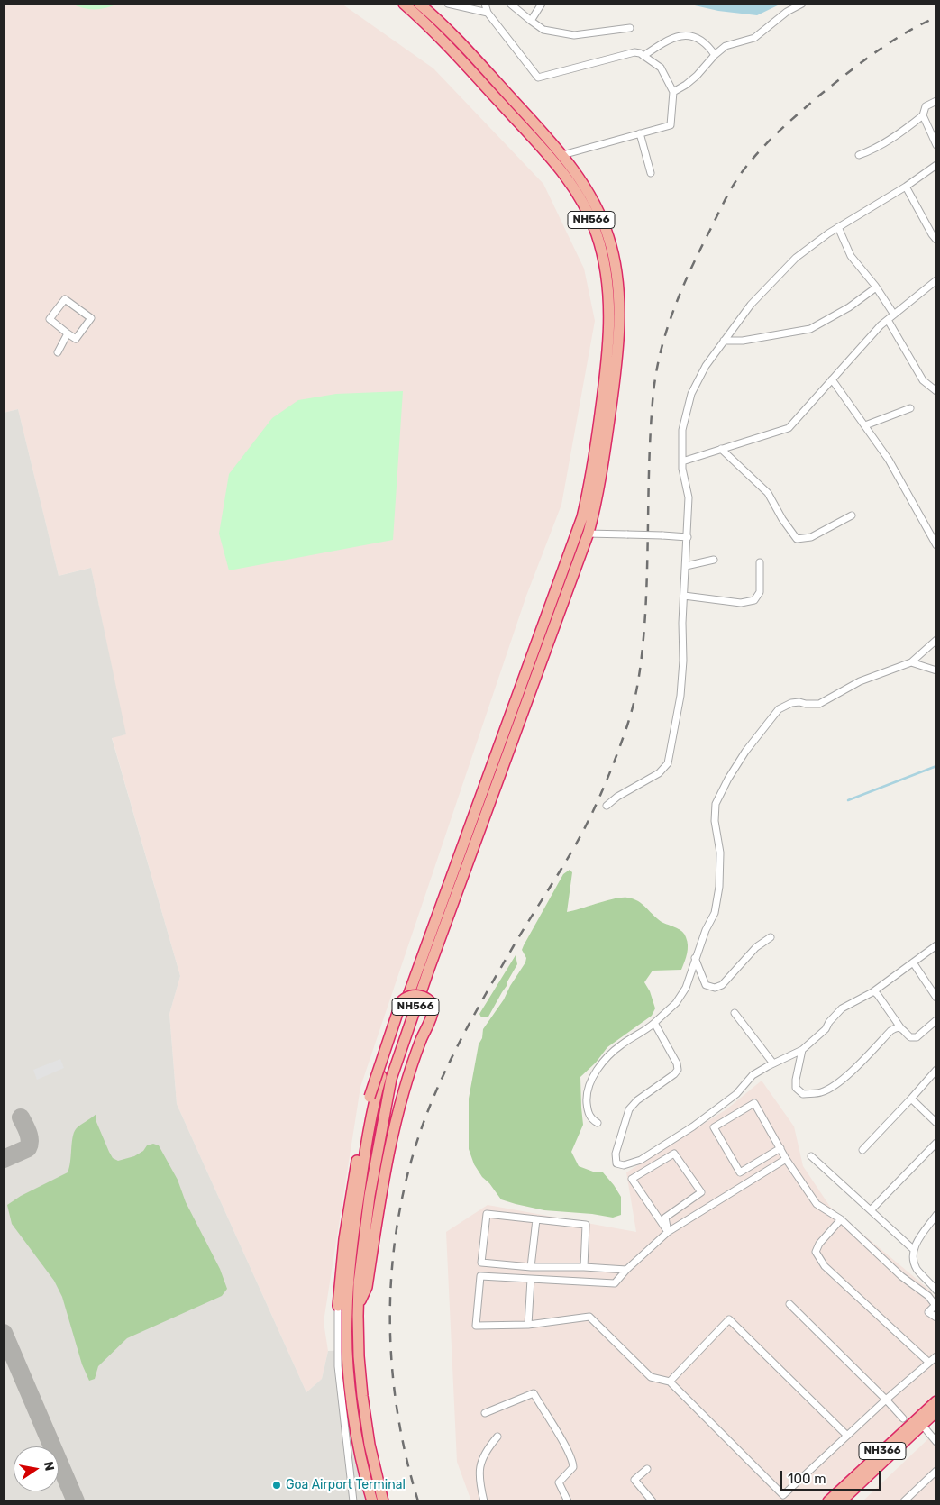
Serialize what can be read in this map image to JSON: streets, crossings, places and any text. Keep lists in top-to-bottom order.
{
  "streets": {
    "highway": ["NH566", "NH366"]
  },
  "places": ["Goa Airport Terminal"],
  "scale_bar": "100 m",
  "north": "right"
}
